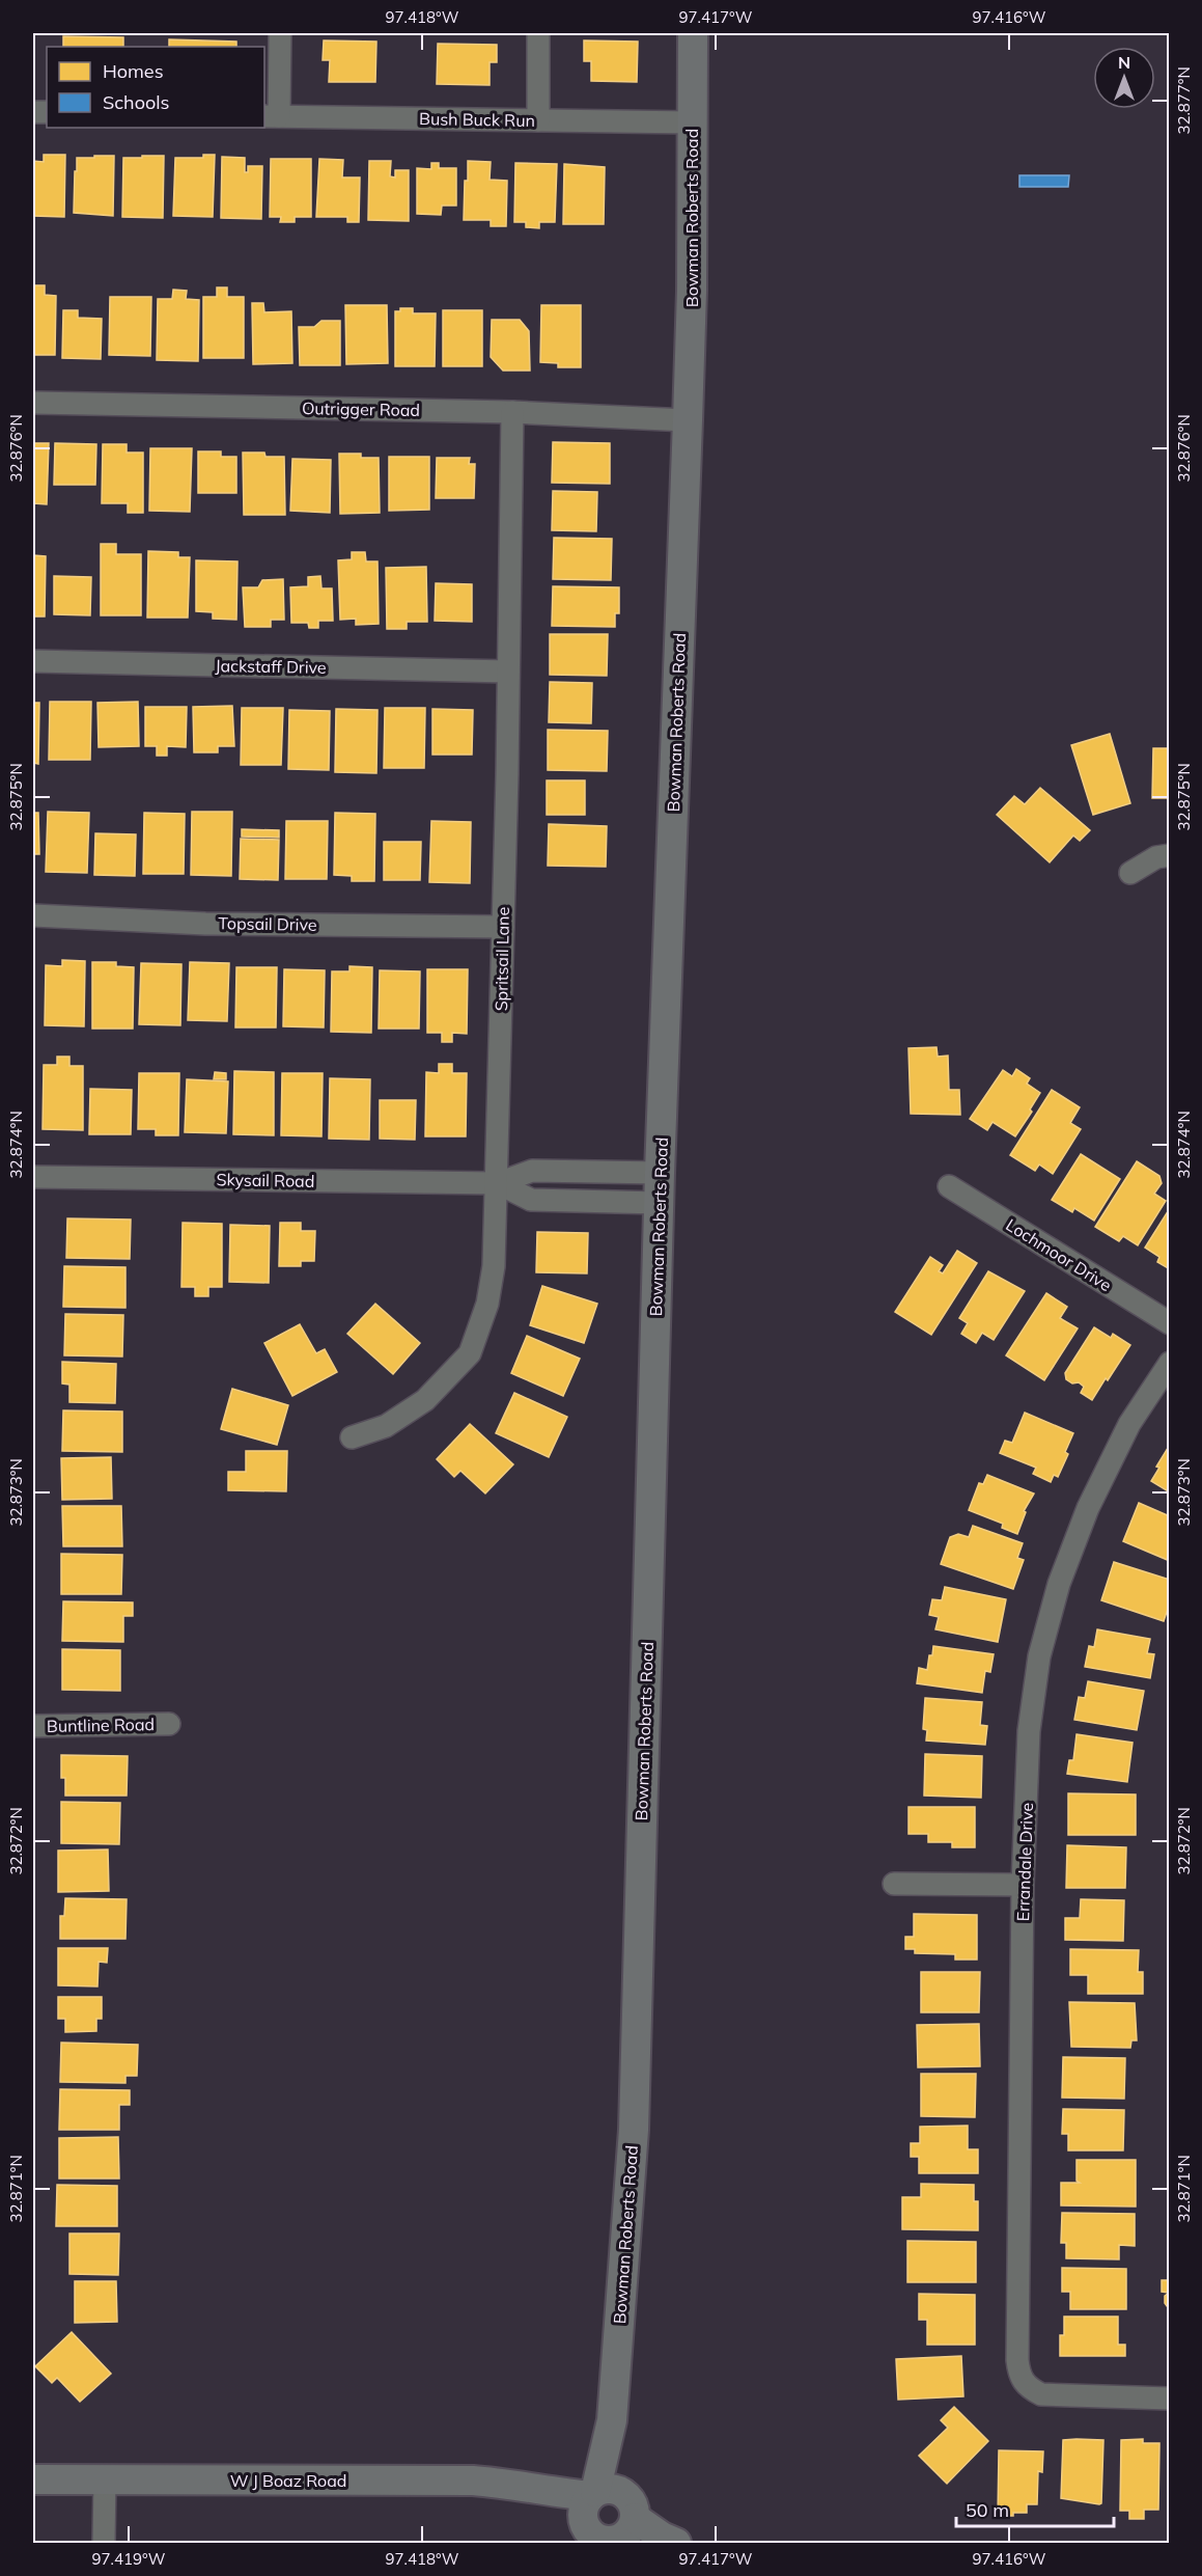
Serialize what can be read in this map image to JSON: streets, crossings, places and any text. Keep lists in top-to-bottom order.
{
  "streets": {
    "street": [
      "Bush Buck Run",
      "Bowman Roberts Road",
      "Outrigger Road",
      "Jackstaff Drive",
      "Topsail Drive",
      "Spritsail Lane",
      "Skysail Road",
      "Lochmoor Drive",
      "Buntline Road",
      "Errandale Drive",
      "W J Boaz Road"
    ]
  },
  "crossings": [
    ["Bush Buck Run", "Bowman Roberts Road"],
    ["Bowman Roberts Road", "Outrigger Road"],
    ["Bowman Roberts Road", "Skysail Road"],
    ["Bowman Roberts Road", "W J Boaz Road"],
    ["Outrigger Road", "Spritsail Lane"],
    ["Jackstaff Drive", "Spritsail Lane"],
    ["Topsail Drive", "Spritsail Lane"],
    ["Spritsail Lane", "Skysail Road"]
  ],
  "legend": ["Homes", "Schools"],
  "scale_bar": "50 m",
  "north": "top",
  "coordinates": [
    "97.418°W",
    "97.417°W",
    "97.416°W",
    "32.877°N",
    "32.876°N",
    "32.875°N",
    "32.874°N",
    "32.873°N",
    "32.872°N",
    "32.871°N",
    "97.419°W"
  ]
}
